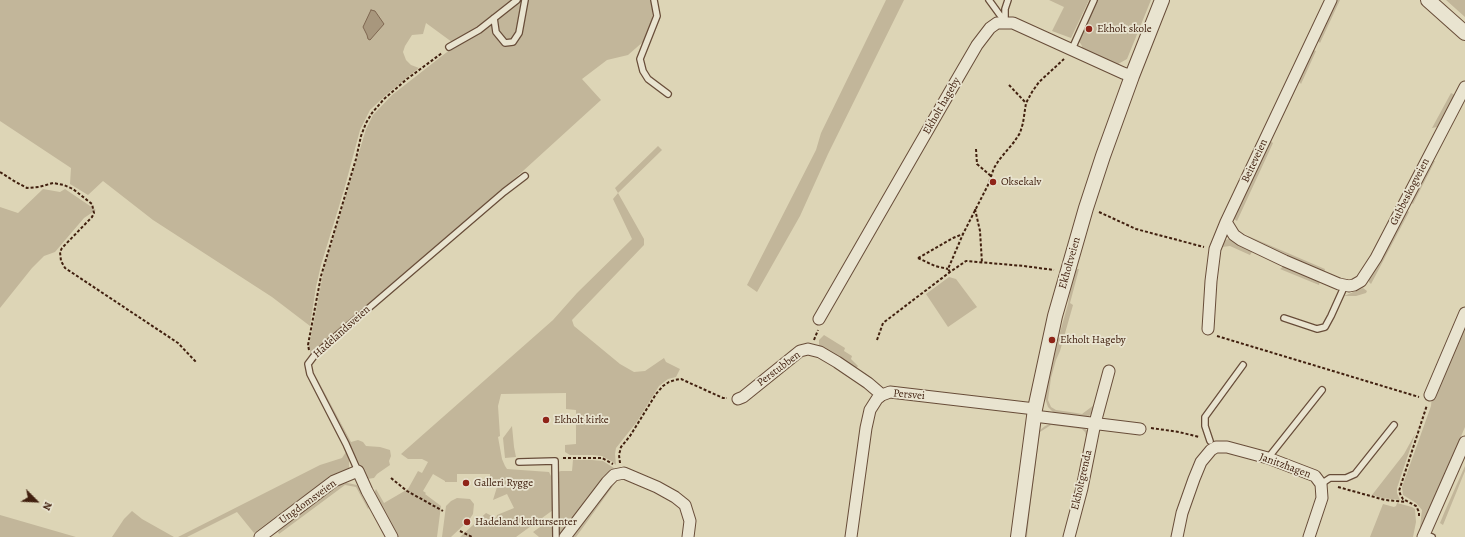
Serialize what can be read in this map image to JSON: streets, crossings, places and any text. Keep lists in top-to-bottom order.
{
  "streets": {
    "street": [
      "Ekholt hageby",
      "Beiteveien",
      "Gubbeskogveien",
      "Ekholtveien",
      "Hadelandsveien",
      "Perstubben",
      "Persvei",
      "Janitzhagen",
      "Ekholtgrenda",
      "Ungdomsveien"
    ]
  },
  "crossings": [
    ["Ekholtveien", "Persvei"],
    ["Hadelandsveien", "Ungdomsveien"],
    ["Perstubben", "Persvei"]
  ],
  "places": [
    "Ekholt skole",
    "Oksekalv",
    "Ekholt Hageby",
    "Ekholt kirke",
    "Galleri Rygge",
    "Hadeland kultursenter"
  ],
  "north": "bottom right"
}
